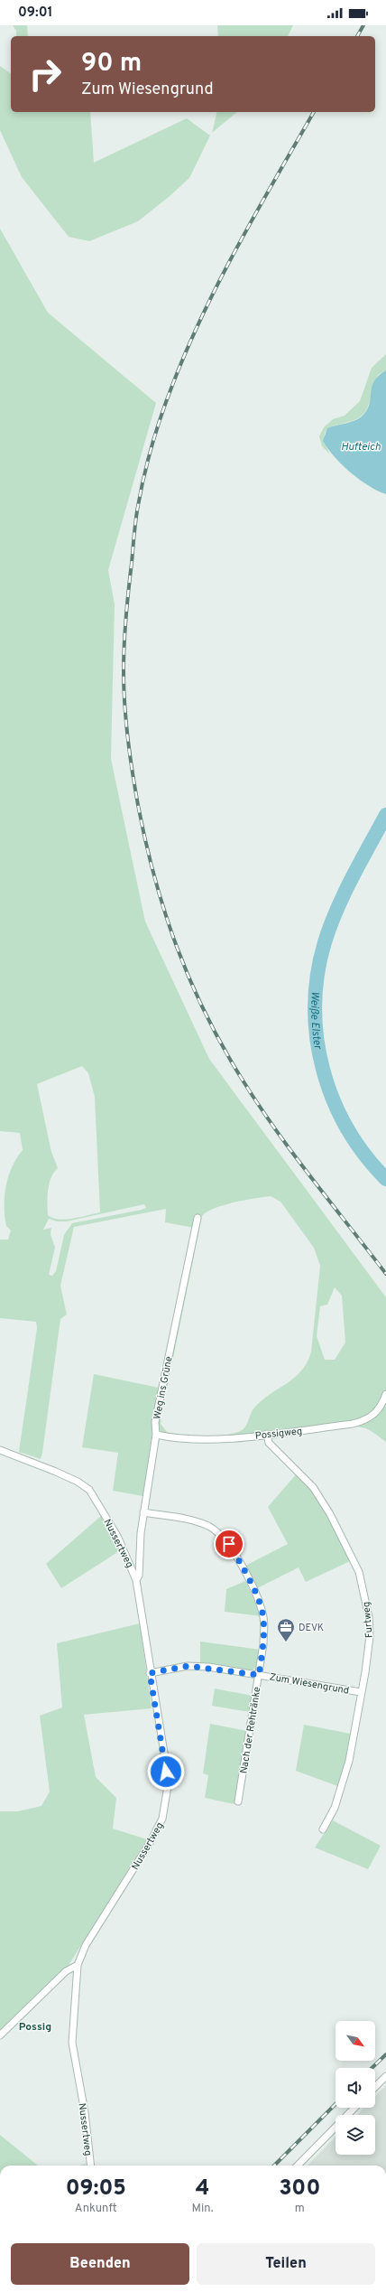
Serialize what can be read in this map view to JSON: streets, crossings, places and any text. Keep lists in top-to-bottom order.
{
  "streets": {
    "street": [
      "Weg ins Grüne",
      "Possigweg",
      "Nussertweg",
      "Furtweg",
      "Zum Wiesengrund",
      "Nach der Rehtränke"
    ]
  },
  "crossings": [
    ["Weg ins Grüne", "Possigweg"],
    ["Weg ins Grüne", "Nussertweg"],
    ["Weg ins Grüne", "Nach der Rehtränke"],
    ["Possigweg", "Furtweg"],
    ["Nussertweg", "Zum Wiesengrund"],
    ["Furtweg", "Zum Wiesengrund"],
    ["Zum Wiesengrund", "Nach der Rehtränke"]
  ],
  "districts": ["Possig"],
  "water": ["Hufteich", "Weiße Elster"],
  "places": {
    "office": ["DEVK"]
  },
  "north": "bottom right",
  "page": {
    "status": "09:01",
    "turn": ["90 m", "Zum Wiesengrund"],
    "eta": [
      "09:05",
      "Ankunft",
      "4",
      "Min.",
      "300",
      "m"
    ],
    "buttons": ["Beenden", "Teilen"]
  }
}
